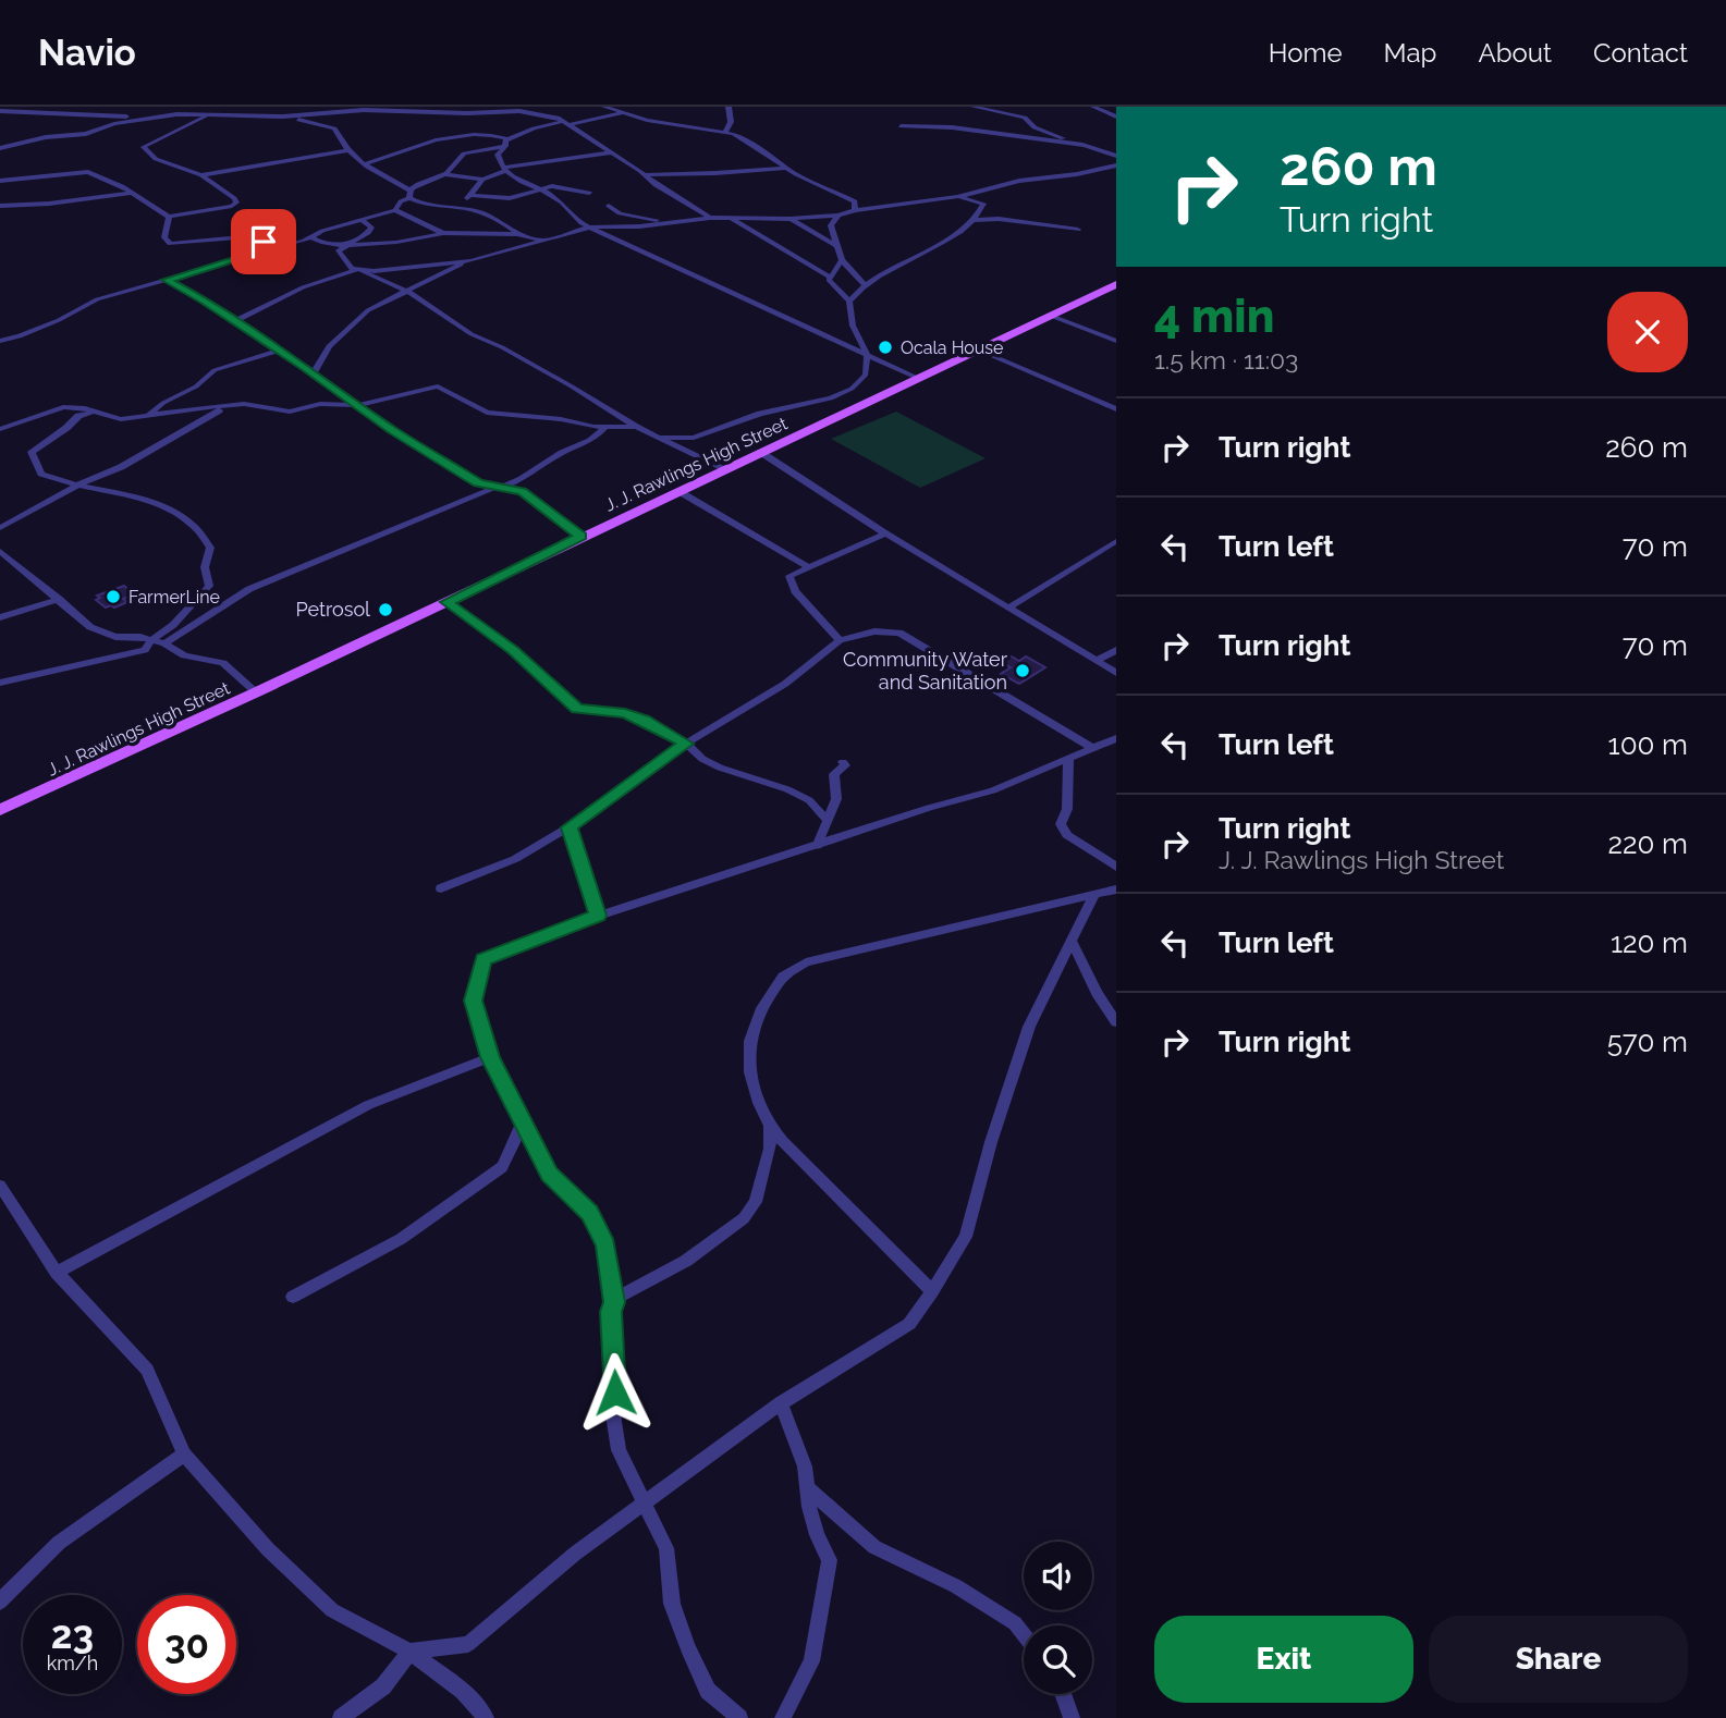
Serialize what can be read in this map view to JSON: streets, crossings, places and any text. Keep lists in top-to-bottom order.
{
  "streets": {
    "main road": ["J. J. Rawlings High Street"]
  },
  "places": [
    "Ocala House",
    "FarmerLine",
    "Petrosol",
    "Community Water and Sanitation"
  ],
  "page": {
    "header": "Navio",
    "nav": [
      "Home",
      "Map",
      "About",
      "Contact"
    ],
    "turn": ["260 m", "Turn right"],
    "heading": ["4 min", "1.5 km · 11:03"],
    "list": [
      {
        "name": "Turn right",
        "value": "260 m"
      },
      {
        "name": "Turn left",
        "value": "70 m"
      },
      {
        "name": "Turn right",
        "value": "70 m"
      },
      {
        "name": "Turn left",
        "value": "100 m"
      },
      {
        "name": "Turn right",
        "note": "J. J. Rawlings High Street",
        "value": "220 m"
      },
      {
        "name": "Turn left",
        "value": "120 m"
      },
      {
        "name": "Turn right",
        "value": "570 m"
      }
    ],
    "speed": "23 km/h",
    "limit": "30",
    "buttons": ["Exit", "Share"]
  }
}
